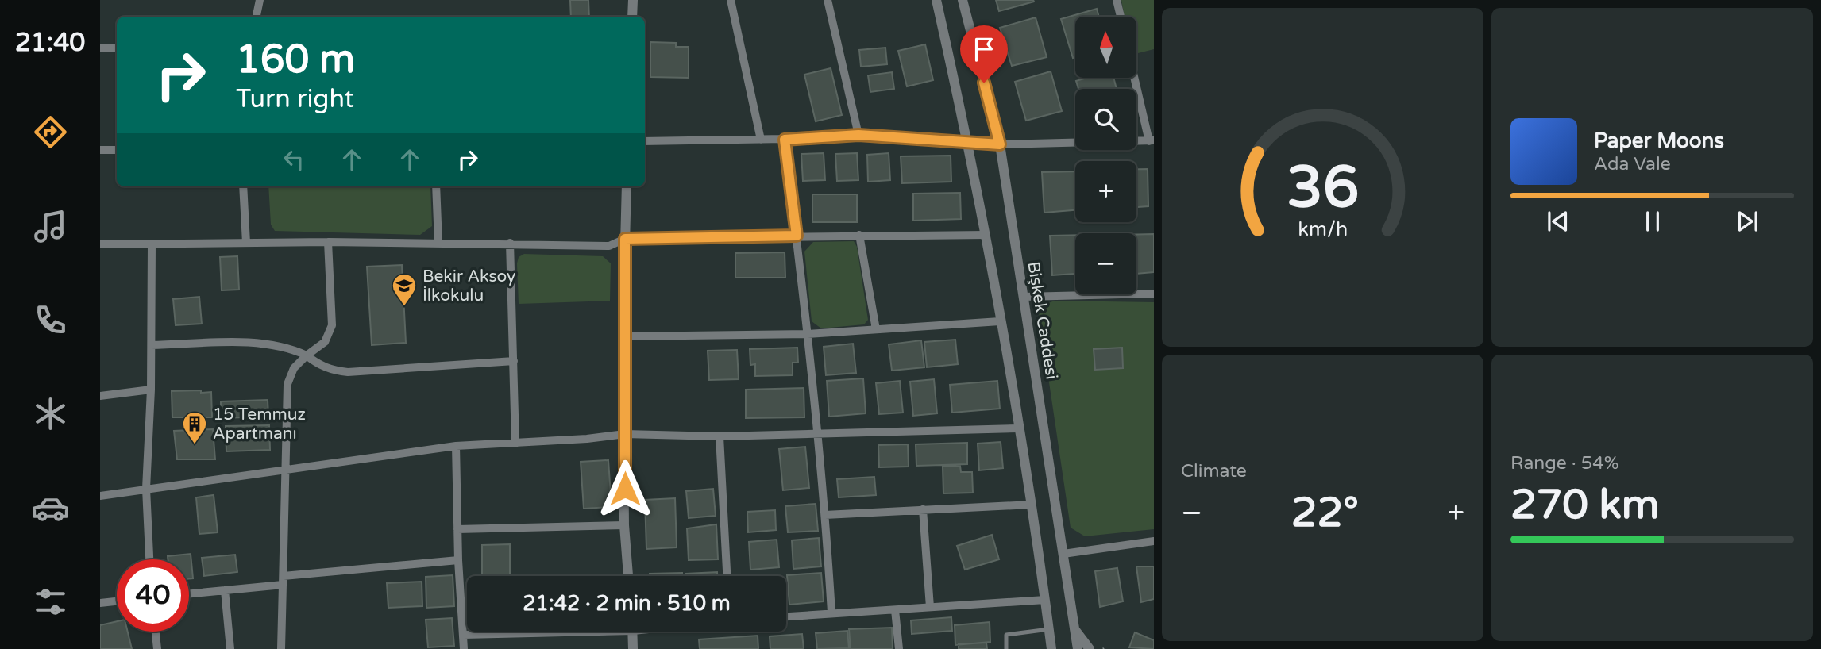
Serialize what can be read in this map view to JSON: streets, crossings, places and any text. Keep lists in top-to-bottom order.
{
  "streets": {
    "street": ["Bişkek Caddesi"]
  },
  "places": {
    "school or university": ["Bekir Aksoy İlkokulu"],
    "building": ["15 Temmuz Apartmanı"]
  },
  "north": "top",
  "page": {
    "tabs": "21:40",
    "map_buttons": ["+", "−"],
    "turn": ["160 m", "Turn right"],
    "song": ["Paper Moons", "Ada Vale"],
    "tile": [
      "Climate",
      ["Range · 54%", "270 km"]
    ],
    "heat": ["−", "22°", "+"],
    "limit": "40",
    "trip": "21:42 · 2 min · 510 m",
    "gauge": ["36", "km/h"]
  }
}
